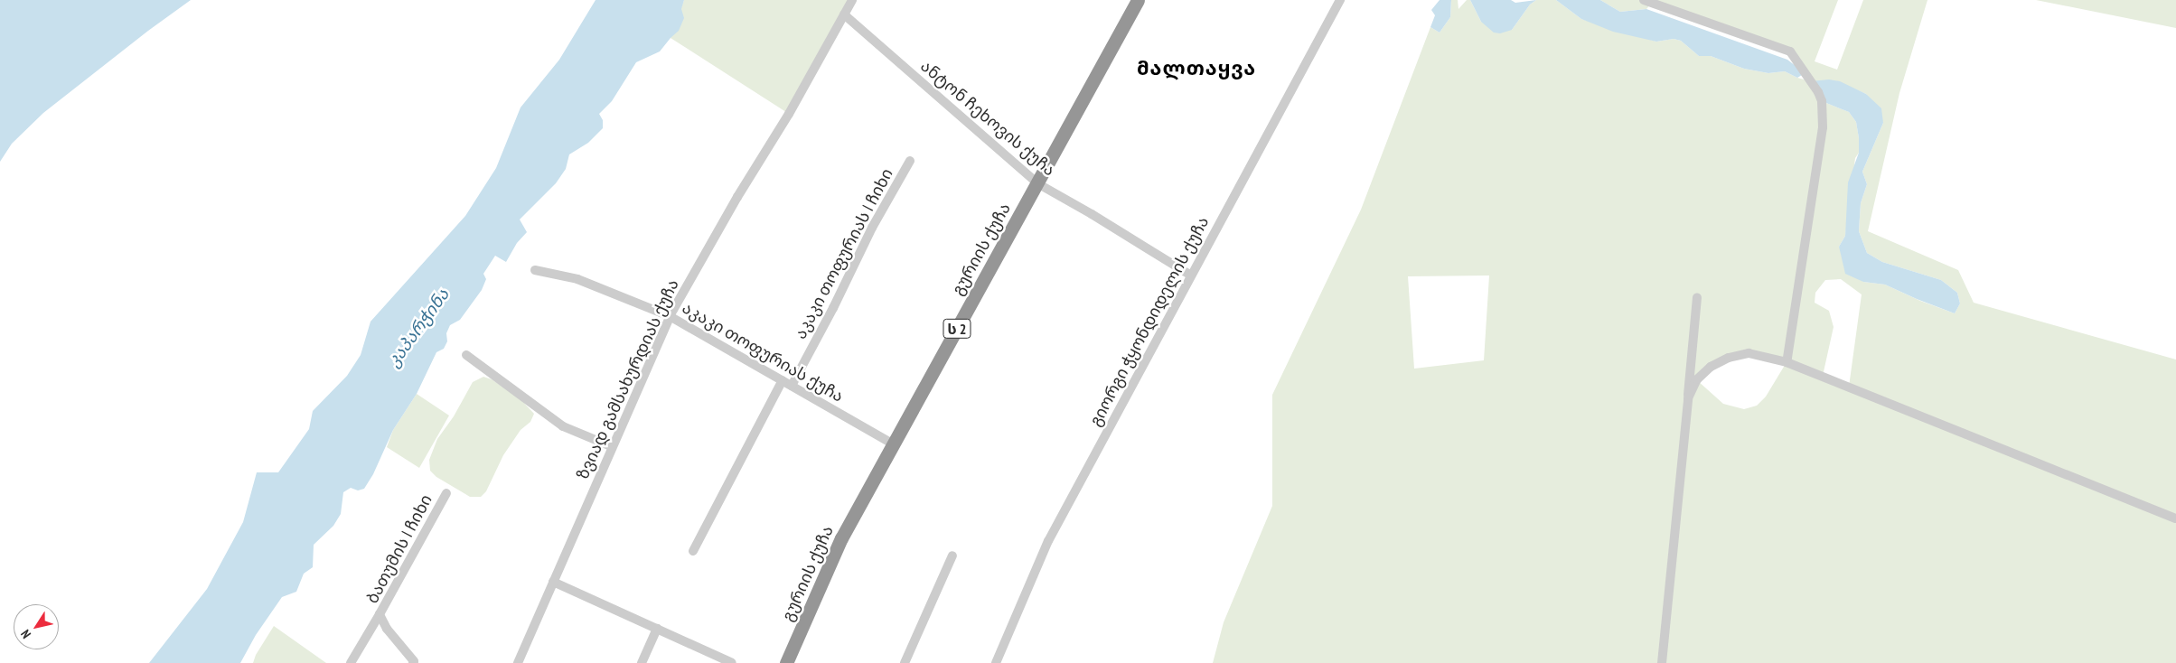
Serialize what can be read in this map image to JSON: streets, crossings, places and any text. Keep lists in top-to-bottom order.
{
  "streets": {
    "highway": ["გურიის ქუჩა", "ს 2"],
    "street": [
      "ანტონ ჩეხოვის ქუჩა",
      "აკაკი თოფურიას I ჩიხი",
      "გიორგი ჭყონდიდელის ქუჩა",
      "აკაკი თოფურიას ქუჩა",
      "ზვიად გამსახურდიას ქუჩა",
      "ბათუმის I ჩიხი"
    ]
  },
  "crossings": [
    ["ანტონ ჩეხოვის ქუჩა", "გურიის ქუჩა"],
    ["ანტონ ჩეხოვის ქუჩა", "გიორგი ჭყონდიდელის ქუჩა"],
    ["ანტონ ჩეხოვის ქუჩა", "ზვიად გამსახურდიას ქუჩა"],
    ["გურიის ქუჩა", "აკაკი თოფურიას ქუჩა"],
    ["აკაკი თოფურიას I ჩიხი", "აკაკი თოფურიას ქუჩა"],
    ["აკაკი თოფურიას ქუჩა", "ზვიად გამსახურდიას ქუჩა"]
  ],
  "districts": ["მალთაყვა"],
  "water": ["კაპარჭინა"],
  "north": "bottom left"
}
